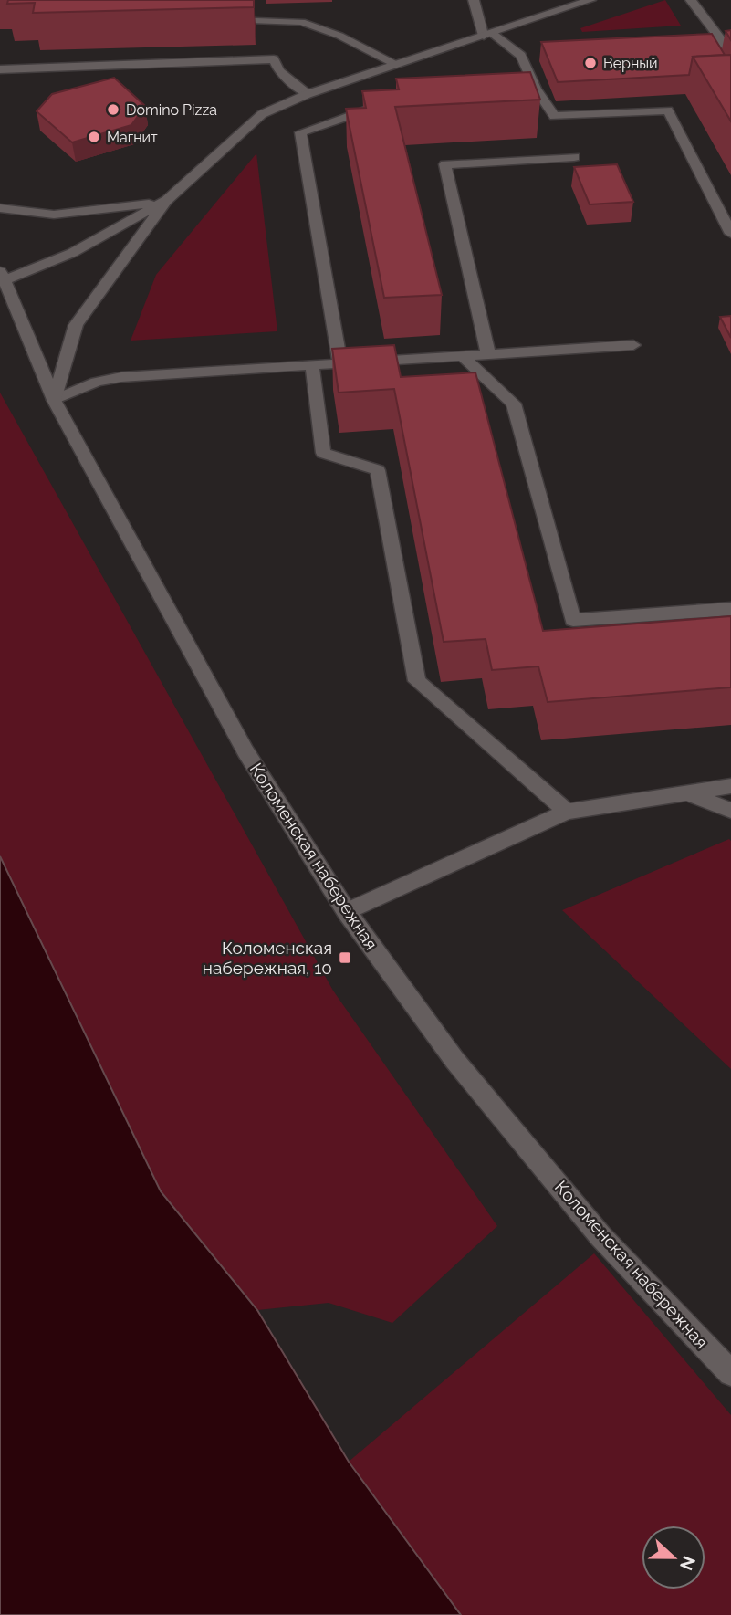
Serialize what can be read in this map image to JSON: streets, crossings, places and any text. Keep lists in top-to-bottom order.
{
  "streets": {
    "street": ["Коломенская набережная"]
  },
  "places": {
    "other": ["Верный", "Domino Pizza", "Магнит"],
    "transit": ["Коломенская набережная, 10"]
  },
  "north": "right"
}
